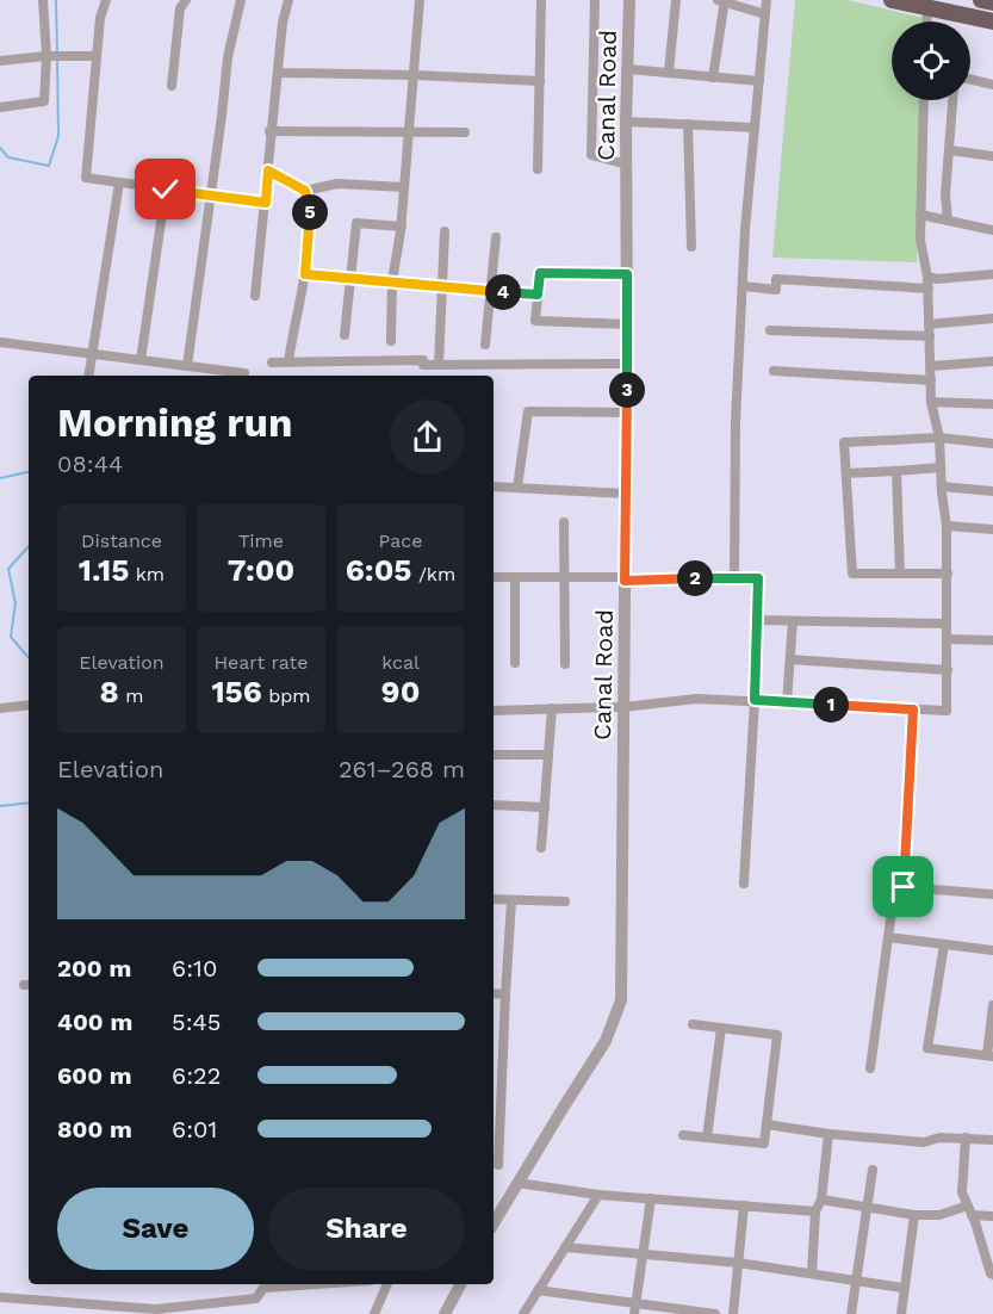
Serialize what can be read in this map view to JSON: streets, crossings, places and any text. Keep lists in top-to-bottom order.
{
  "streets": {
    "street": ["Canal Road"]
  },
  "page": {
    "pins": [
      "5",
      "4",
      "3",
      "2",
      "1"
    ],
    "heading": ["Morning run", "08:44"],
    "stats": [
      ["Distance", "1.15 km"],
      ["Time", "7:00"],
      ["Pace", "6:05 /km"],
      ["Elevation", "8 m"],
      ["Heart rate", "156 bpm"],
      ["kcal", "90"]
    ],
    "chart": ["Elevation", "261–268 m"],
    "list": [
      {
        "name": "200 m",
        "note": "6:10"
      },
      {
        "name": "400 m",
        "note": "5:45"
      },
      {
        "name": "600 m",
        "note": "6:22"
      },
      {
        "name": "800 m",
        "note": "6:01"
      }
    ],
    "buttons": ["Save", "Share"]
  }
}
